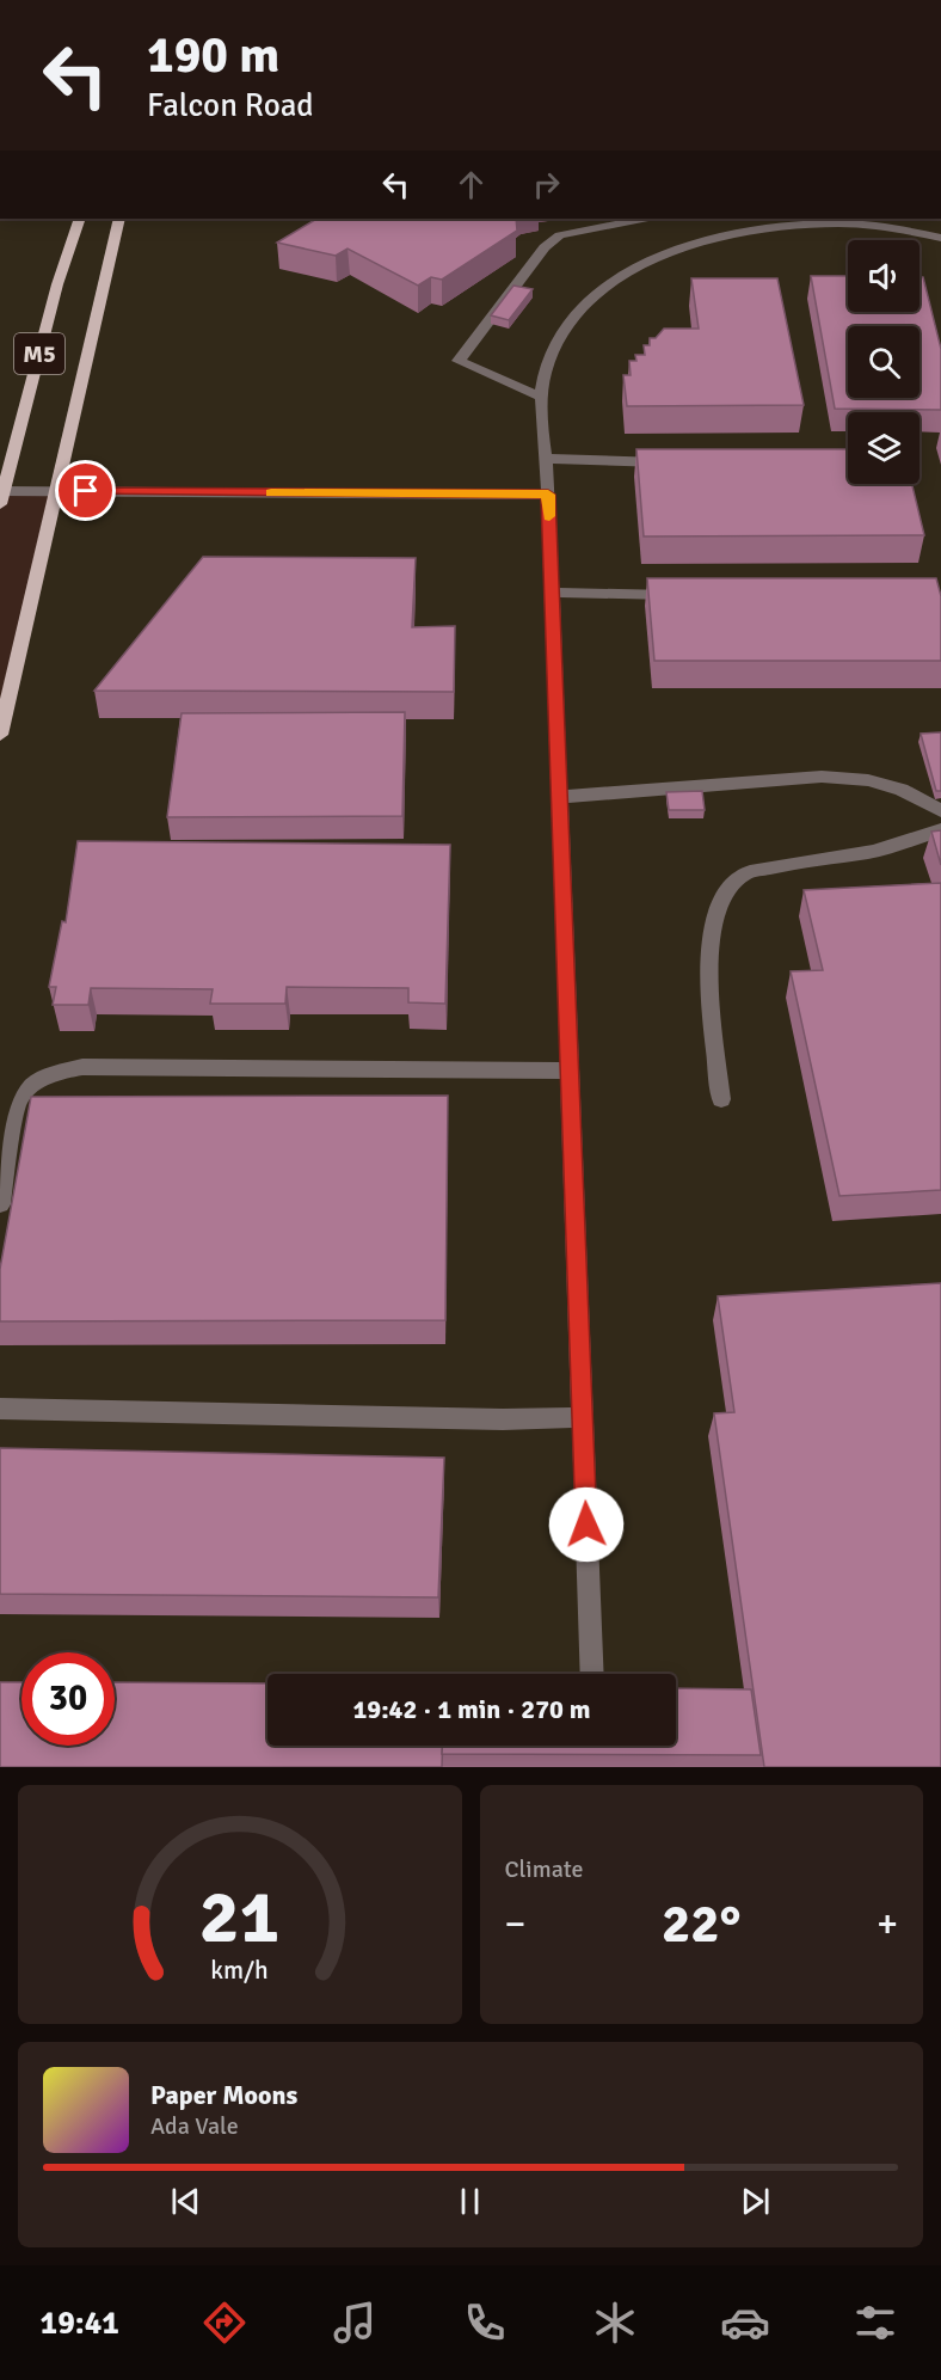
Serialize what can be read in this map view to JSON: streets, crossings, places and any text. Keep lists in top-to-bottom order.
{
  "streets": {
    "main road": ["M5"]
  },
  "page": {
    "turn": ["190 m", "Falcon Road"],
    "limit": "30",
    "trip": "19:42 · 1 min · 270 m",
    "tile": "Climate",
    "heat": ["−", "22°", "+"],
    "song": ["Paper Moons", "Ada Vale"],
    "tabs": "19:41",
    "gauge": ["21", "km/h"]
  }
}
